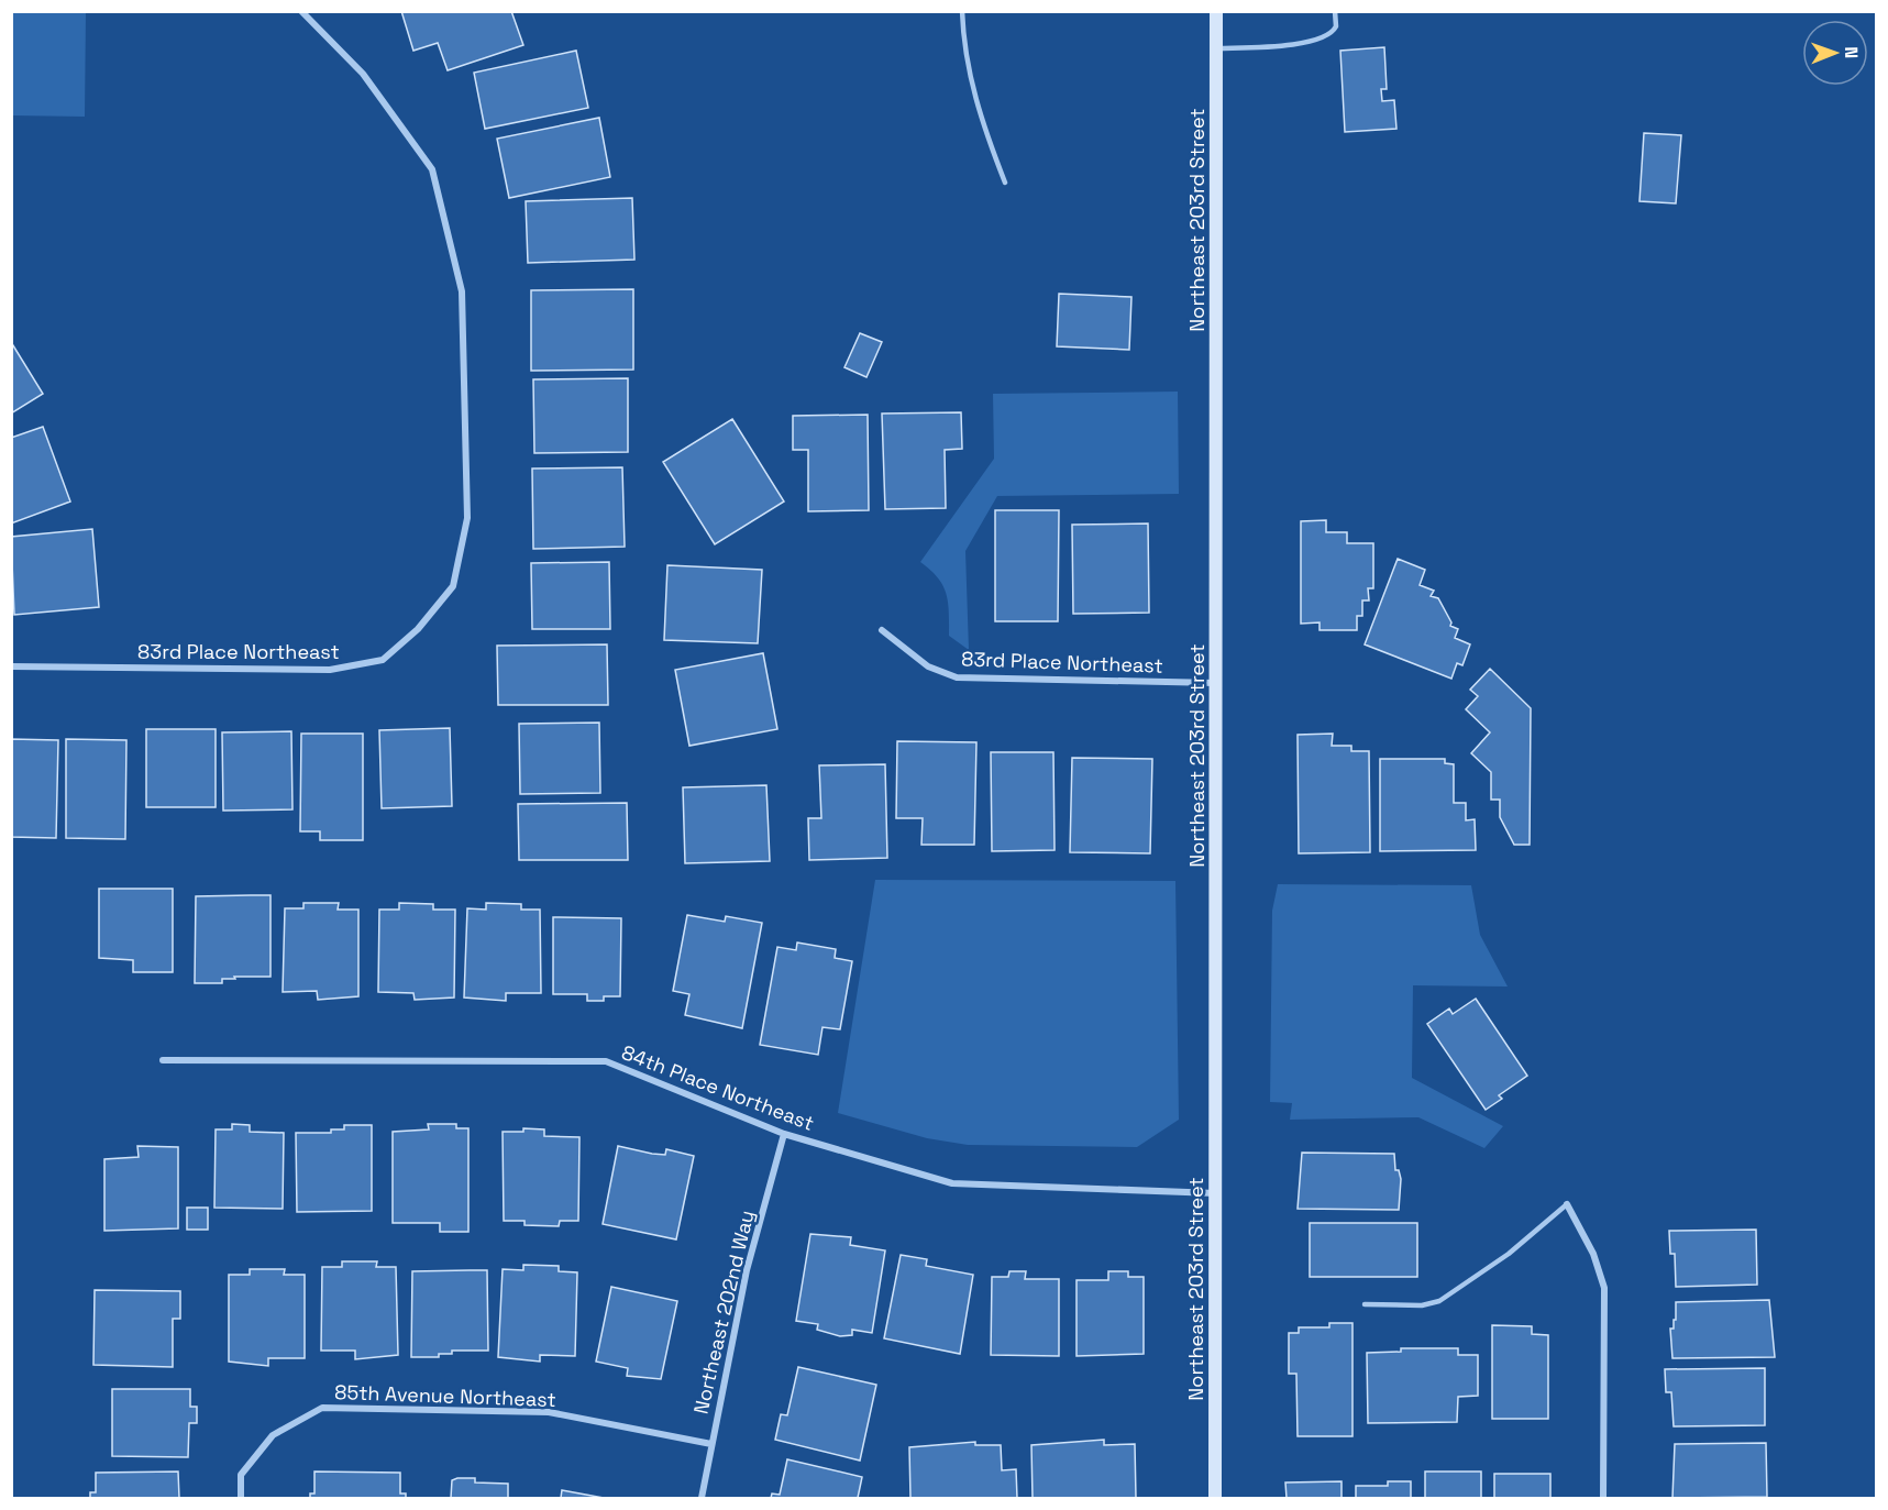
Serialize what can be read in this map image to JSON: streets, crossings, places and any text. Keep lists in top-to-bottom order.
{
  "streets": {
    "street": [
      "Northeast 203rd Street",
      "83rd Place Northeast",
      "84th Place Northeast",
      "Northeast 202nd Way",
      "85th Avenue Northeast"
    ]
  },
  "crossings": [
    ["Northeast 203rd Street", "83rd Place Northeast"],
    ["Northeast 203rd Street", "84th Place Northeast"],
    ["84th Place Northeast", "Northeast 202nd Way"],
    ["Northeast 202nd Way", "85th Avenue Northeast"]
  ],
  "north": "right"
}
